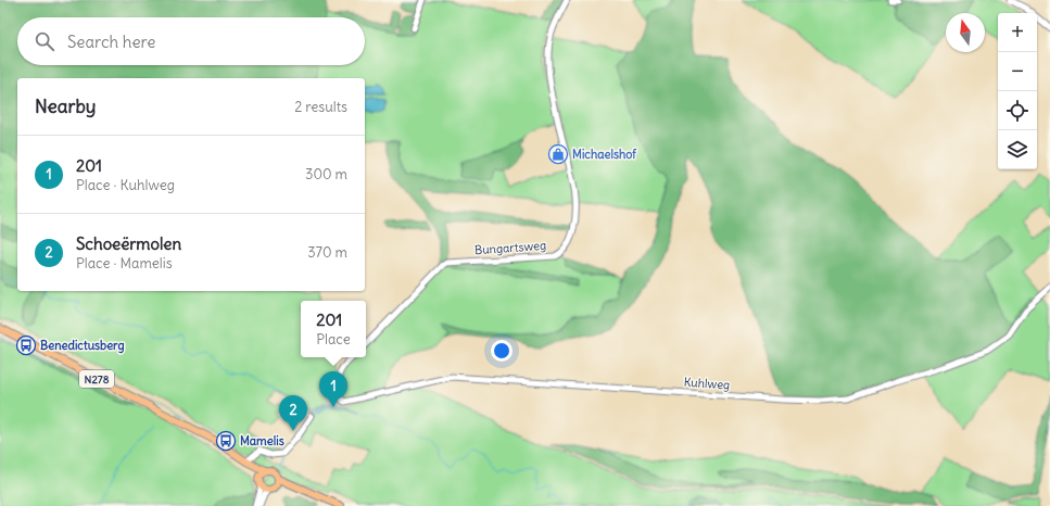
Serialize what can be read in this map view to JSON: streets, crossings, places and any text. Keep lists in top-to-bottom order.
{
  "streets": {
    "main road": ["N278"],
    "street": ["Bungartsweg", "Kuhlweg"]
  },
  "places": {
    "shop": ["Michaelshof"],
    "bus stop": ["Benedictusberg", "Mamelis"]
  },
  "north": "top",
  "page": {
    "map_buttons": ["+", "−"],
    "search": "Search here",
    "heading": ["Nearby", "2 results"],
    "list": [
      {
        "mark": "1",
        "name": "201",
        "note": "Place · Kuhlweg",
        "value": "300 m"
      },
      {
        "mark": "2",
        "name": "Schoeërmolen",
        "note": "Place · Mamelis",
        "value": "370 m"
      }
    ],
    "popup": ["201", "Place"],
    "pins": ["1", "2"]
  }
}
